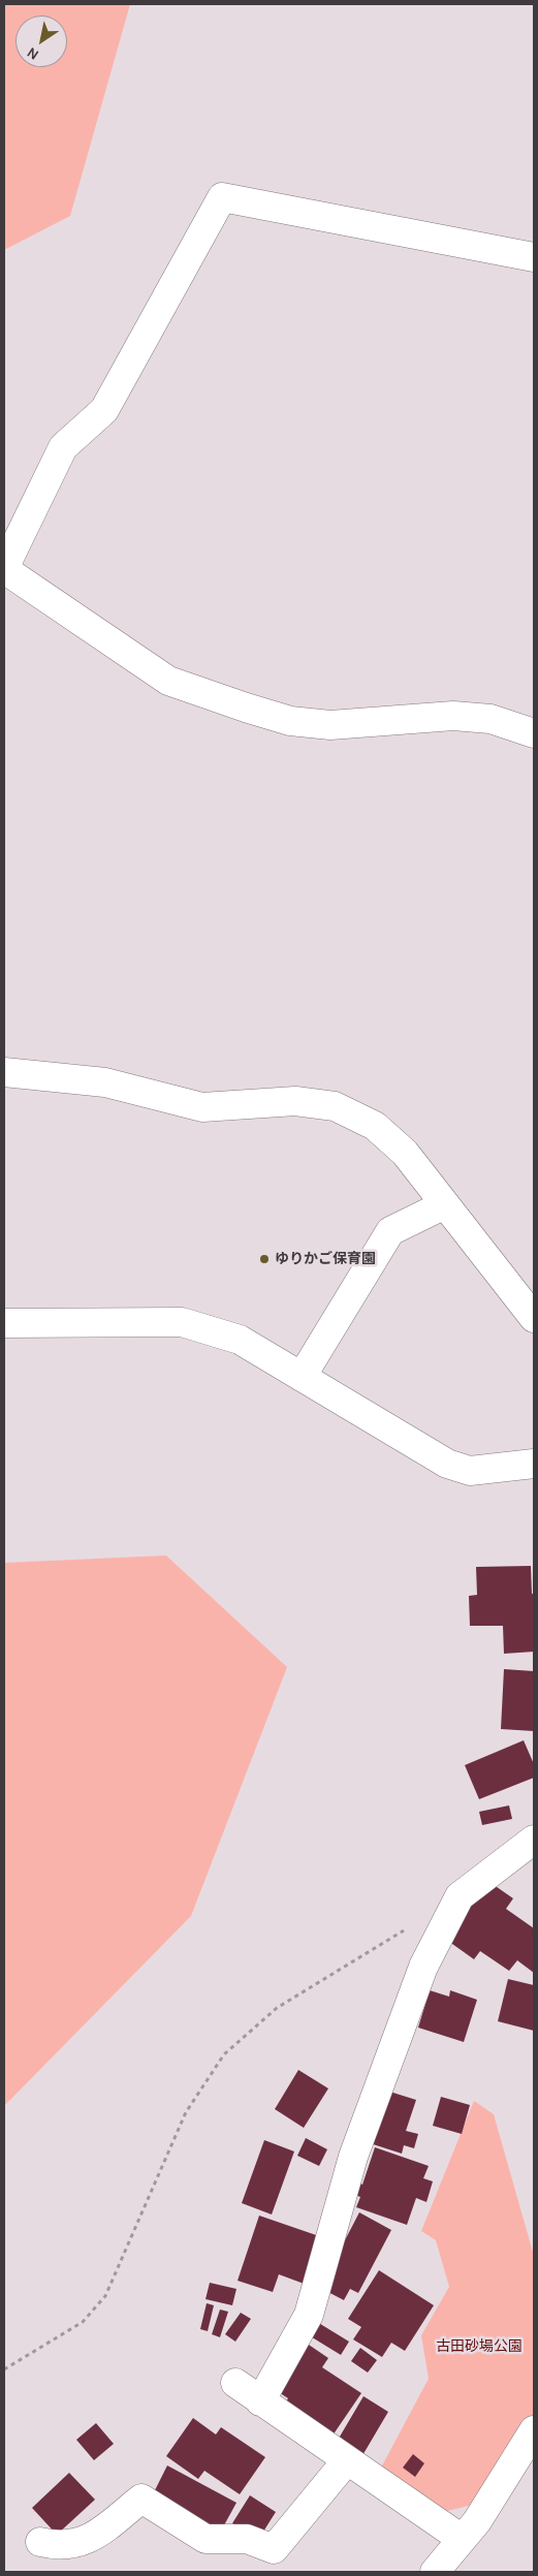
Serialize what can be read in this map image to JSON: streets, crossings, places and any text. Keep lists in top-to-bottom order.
{
  "parks": ["古田砂場公園"],
  "places": ["ゆりかご保育園"],
  "north": "bottom left"
}
